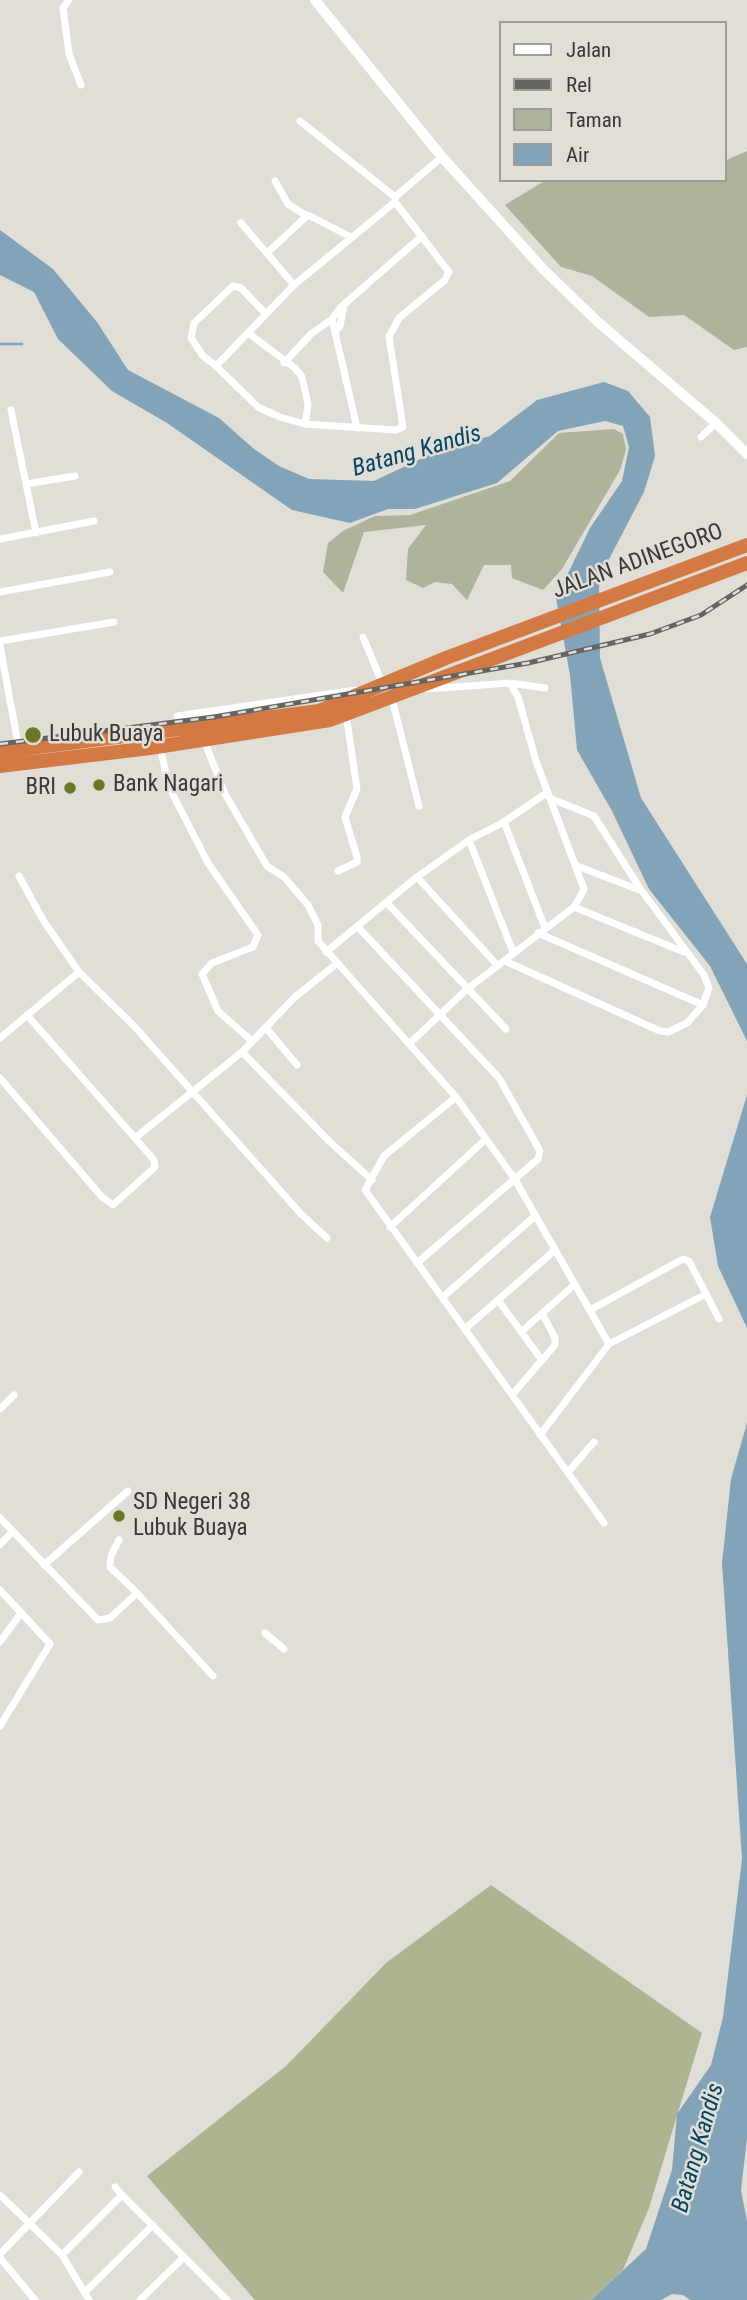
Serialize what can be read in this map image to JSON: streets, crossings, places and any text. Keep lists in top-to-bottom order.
{
  "streets": {
    "highway": ["JALAN ADINEGORO"]
  },
  "water": ["Batang Kandis"],
  "places": [
    "Lubuk Buaya",
    "Bank Nagari",
    "BRI",
    "SD Negeri 38 Lubuk Buaya"
  ],
  "legend": [
    "Jalan",
    "Rel",
    "Taman",
    "Air"
  ]
}
